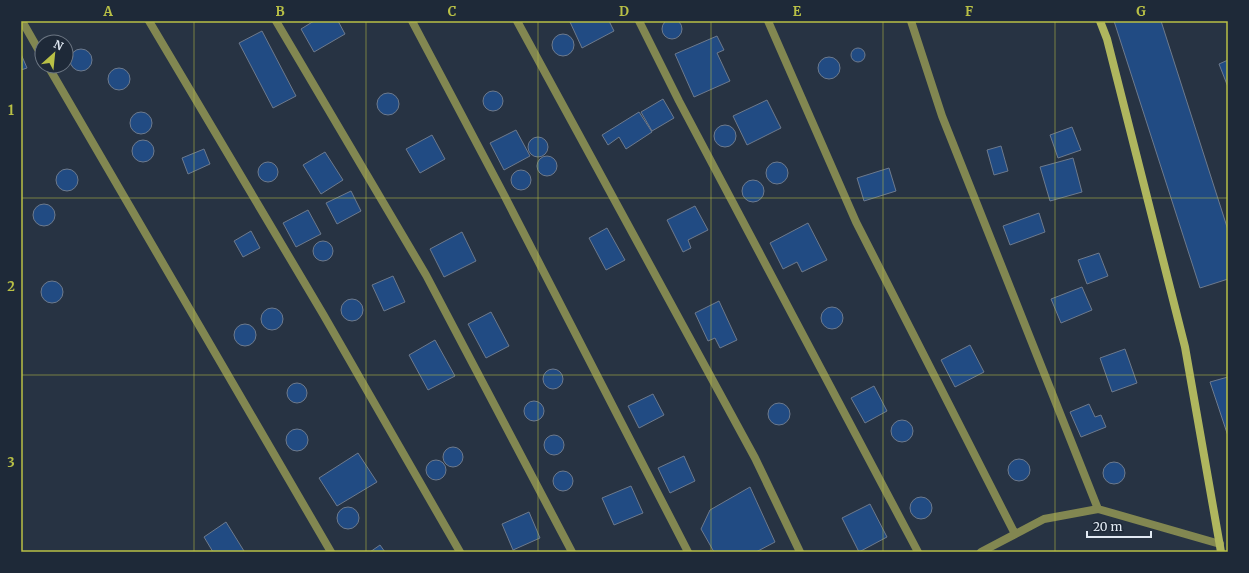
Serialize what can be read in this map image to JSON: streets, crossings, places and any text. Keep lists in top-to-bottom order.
{
  "scale_bar": "20 m",
  "north": "top right",
  "grid": {
    "columns": [
      "A",
      "B",
      "C",
      "D",
      "E",
      "F",
      "G"
    ],
    "rows": ["1", "2", "3"]
  }
}
